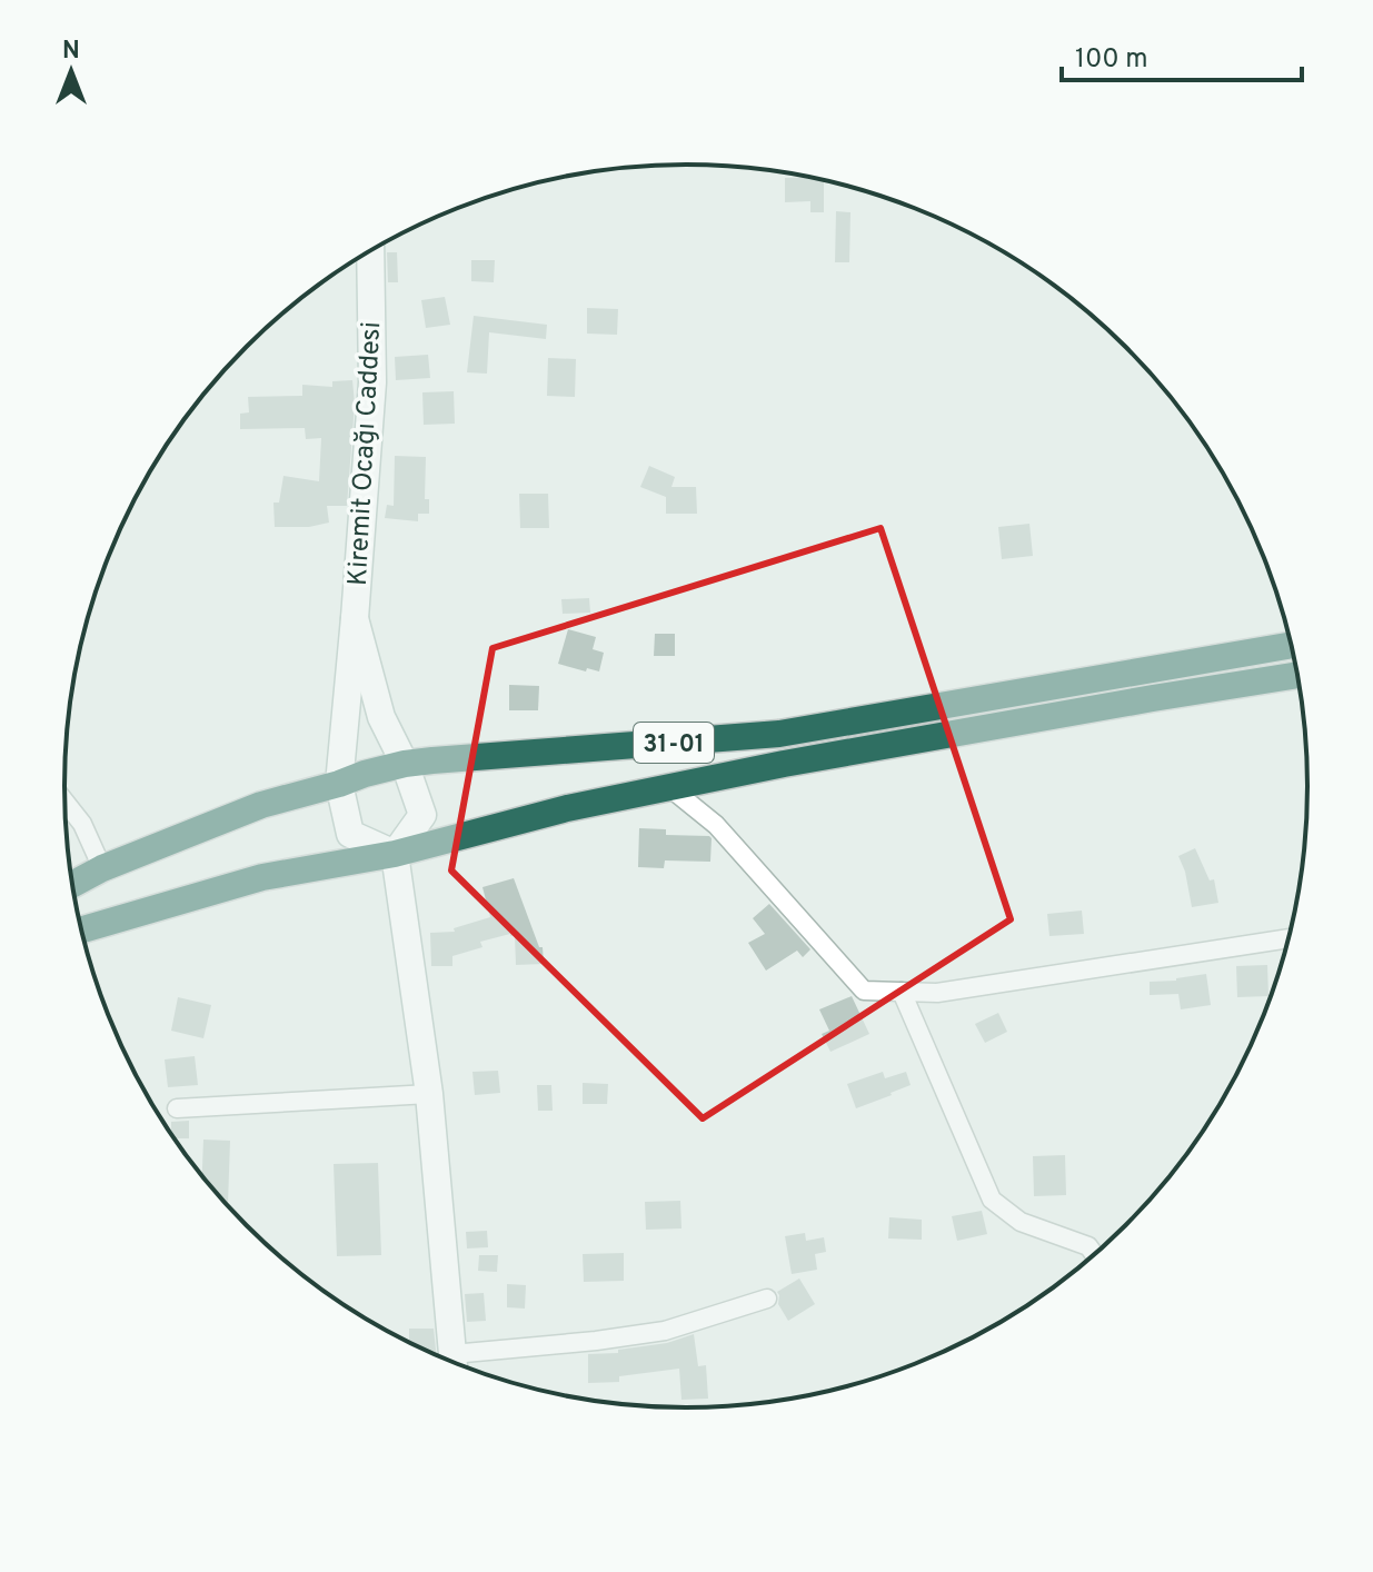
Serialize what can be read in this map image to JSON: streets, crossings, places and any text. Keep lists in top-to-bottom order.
{
  "streets": {
    "highway": ["31-01"],
    "street": ["Kiremit Ocağı Caddesi"]
  },
  "crossings": [
    ["Kiremit Ocağı Caddesi", "31-01"]
  ],
  "scale_bar": "100 m",
  "north": "top"
}
